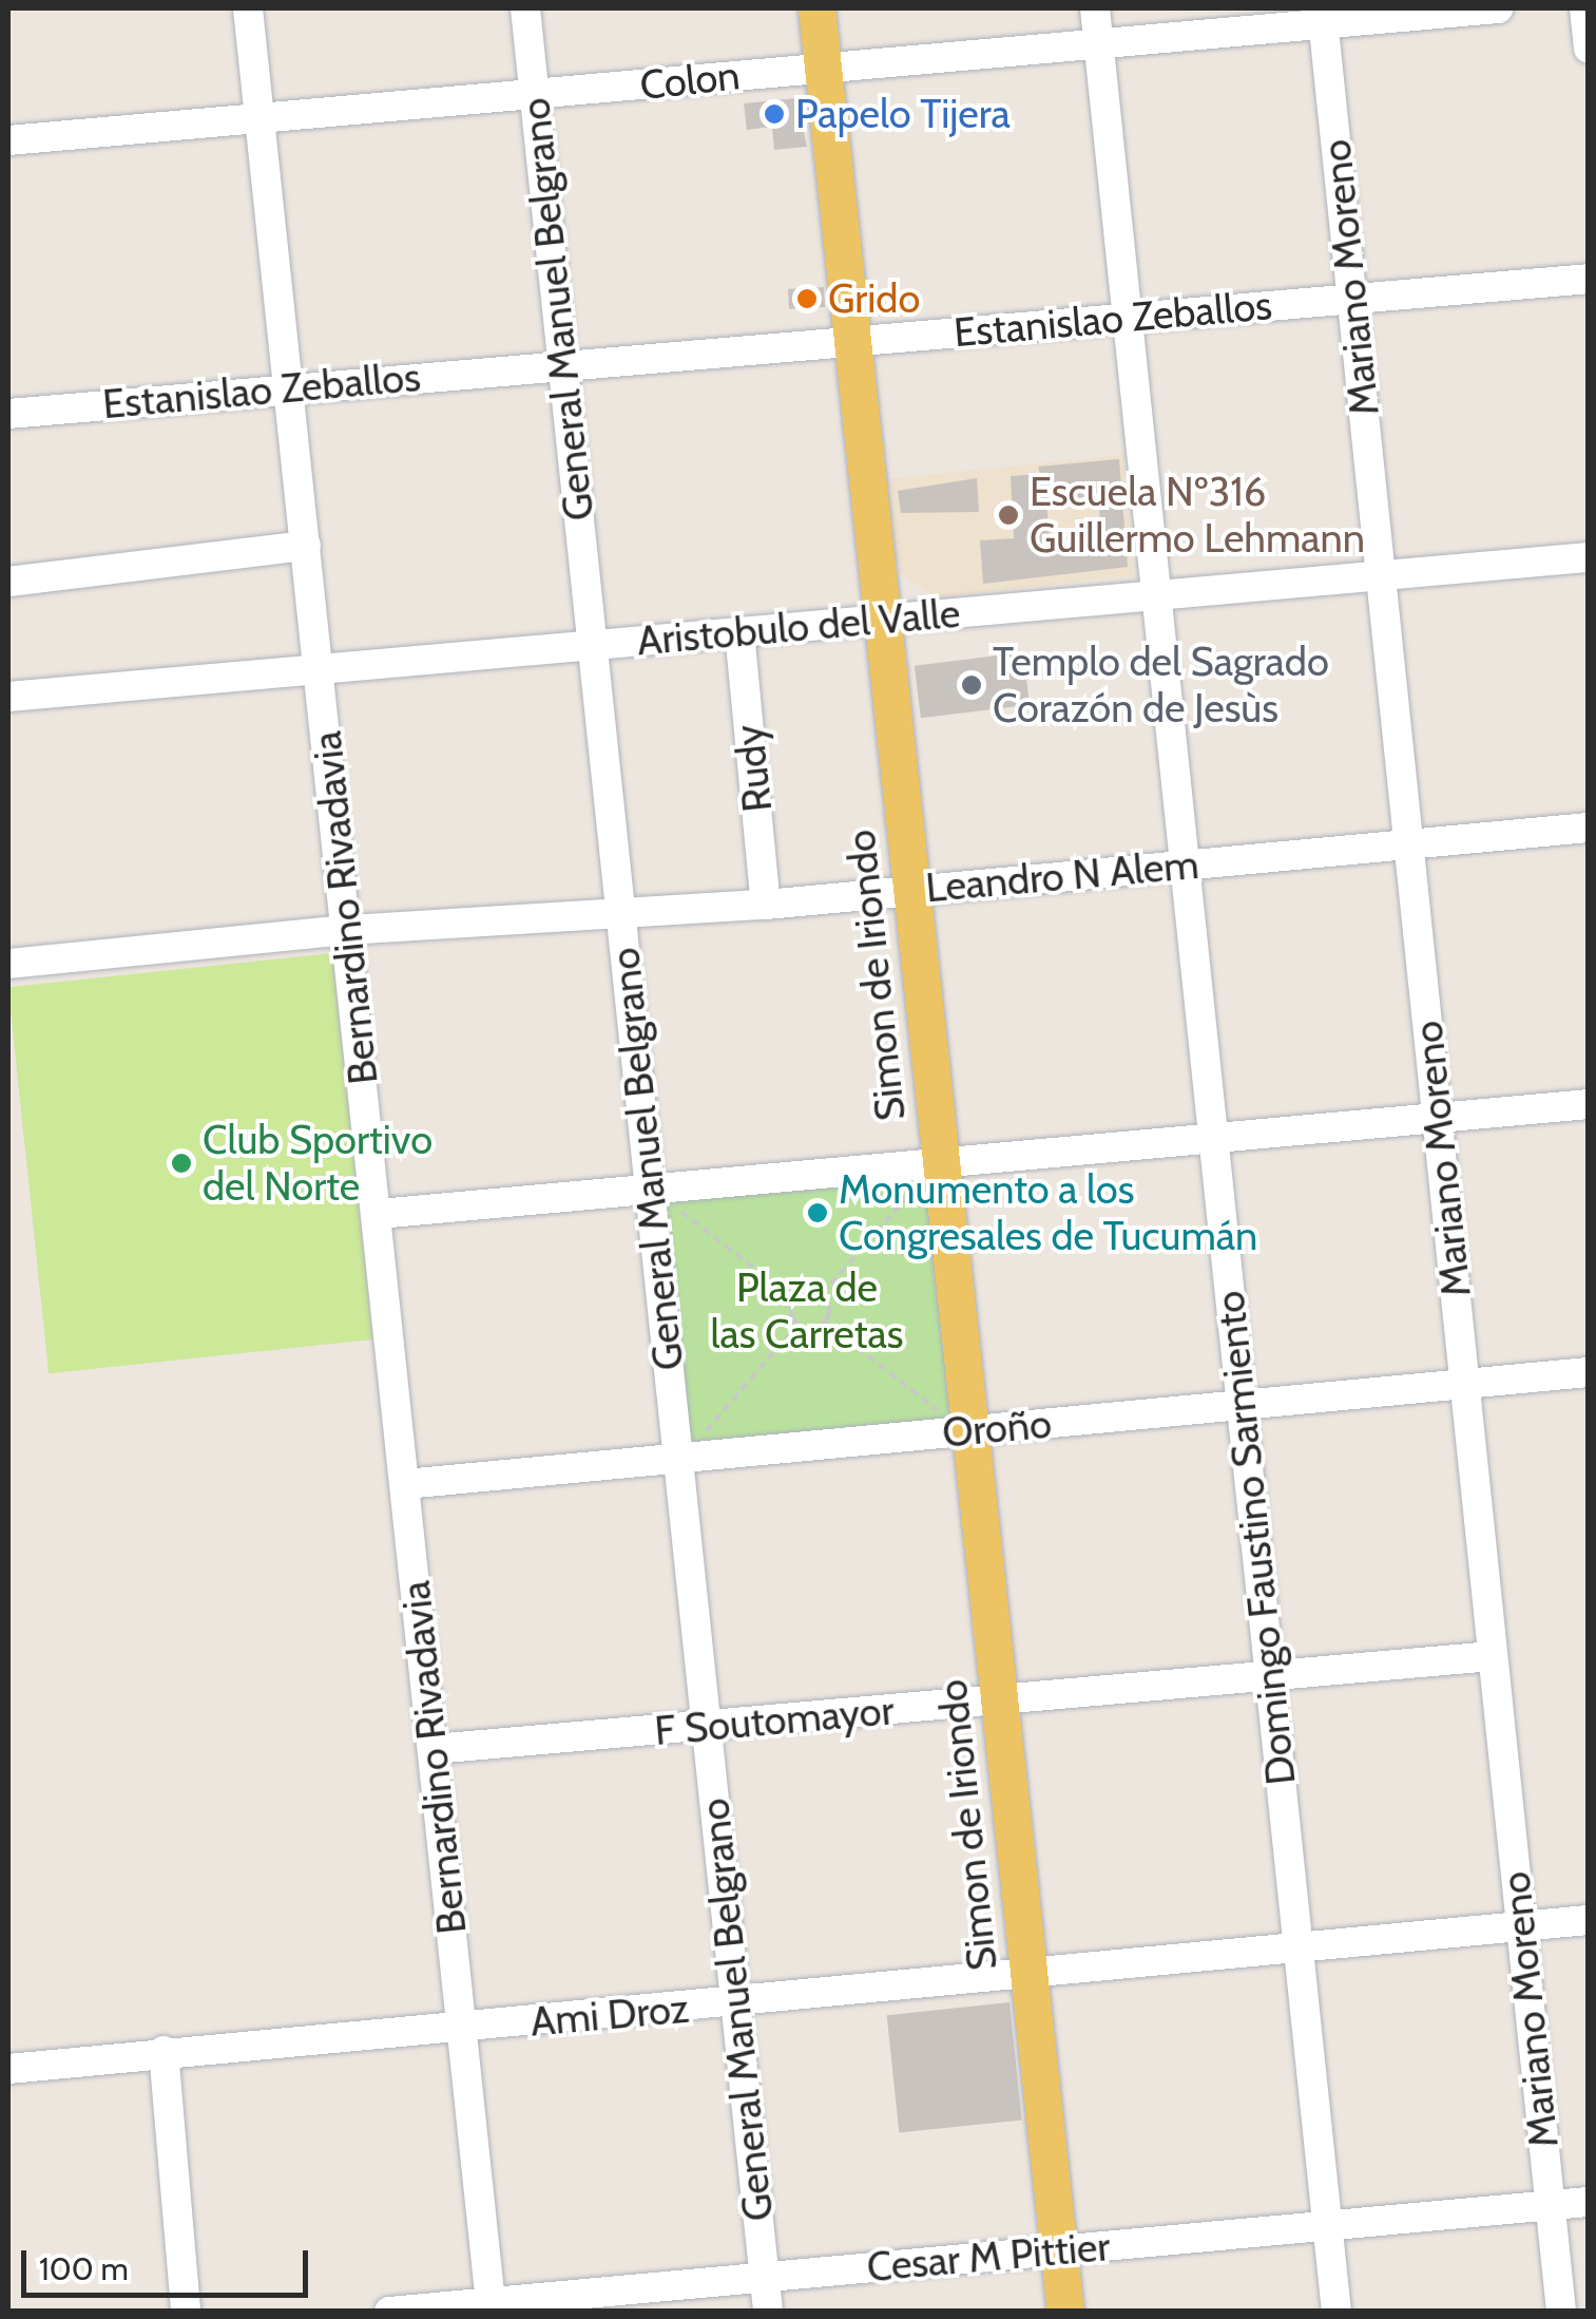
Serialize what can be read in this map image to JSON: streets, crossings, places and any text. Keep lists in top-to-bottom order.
{
  "streets": {
    "main road": ["Simon de Iriondo"],
    "street": [
      "Colon",
      "Mariano Moreno",
      "General Manuel Belgrano",
      "Estanislao Zeballos",
      "Aristobulo del Valle",
      "Rudy",
      "Leandro N Alem",
      "Bernardino Rivadavia",
      "Oroño",
      "Domingo Faustino Sarmiento",
      "F Soutomayor",
      "Ami Droz",
      "Cesar M Pittier"
    ]
  },
  "crossings": [
    ["Colon", "Mariano Moreno"],
    ["Colon", "General Manuel Belgrano"],
    ["Colon", "Bernardino Rivadavia"],
    ["Colon", "Simon de Iriondo"],
    ["Colon", "Domingo Faustino Sarmiento"],
    ["Mariano Moreno", "Estanislao Zeballos"],
    ["Mariano Moreno", "Aristobulo del Valle"],
    ["Mariano Moreno", "Leandro N Alem"],
    ["Mariano Moreno", "Oroño"],
    ["Mariano Moreno", "F Soutomayor"],
    ["Mariano Moreno", "Ami Droz"],
    ["Mariano Moreno", "Cesar M Pittier"],
    ["General Manuel Belgrano", "Estanislao Zeballos"],
    ["General Manuel Belgrano", "Aristobulo del Valle"],
    ["General Manuel Belgrano", "Leandro N Alem"],
    ["General Manuel Belgrano", "Oroño"],
    ["General Manuel Belgrano", "F Soutomayor"],
    ["General Manuel Belgrano", "Ami Droz"],
    ["General Manuel Belgrano", "Cesar M Pittier"],
    ["Estanislao Zeballos", "Bernardino Rivadavia"],
    ["Estanislao Zeballos", "Simon de Iriondo"],
    ["Estanislao Zeballos", "Domingo Faustino Sarmiento"],
    ["Aristobulo del Valle", "Rudy"],
    ["Aristobulo del Valle", "Bernardino Rivadavia"],
    ["Aristobulo del Valle", "Simon de Iriondo"],
    ["Aristobulo del Valle", "Domingo Faustino Sarmiento"],
    ["Rudy", "Leandro N Alem"],
    ["Leandro N Alem", "Bernardino Rivadavia"],
    ["Leandro N Alem", "Simon de Iriondo"],
    ["Leandro N Alem", "Domingo Faustino Sarmiento"],
    ["Bernardino Rivadavia", "Oroño"],
    ["Bernardino Rivadavia", "F Soutomayor"],
    ["Bernardino Rivadavia", "Ami Droz"],
    ["Bernardino Rivadavia", "Cesar M Pittier"],
    ["Simon de Iriondo", "Oroño"],
    ["Simon de Iriondo", "F Soutomayor"],
    ["Simon de Iriondo", "Ami Droz"],
    ["Simon de Iriondo", "Cesar M Pittier"],
    ["Oroño", "Domingo Faustino Sarmiento"],
    ["Domingo Faustino Sarmiento", "F Soutomayor"],
    ["Domingo Faustino Sarmiento", "Ami Droz"],
    ["Domingo Faustino Sarmiento", "Cesar M Pittier"]
  ],
  "parks": ["Plaza de las Carretas"],
  "places": [
    "Papelo Tijera",
    "Grido",
    "Escuela Nº316 Guillermo Lehmann",
    "Templo del Sagrado Corazón de Jesùs",
    "Club Sportivo del Norte",
    "Monumento a los Congresales de Tucumán"
  ],
  "scale_bar": "100 m"
}
